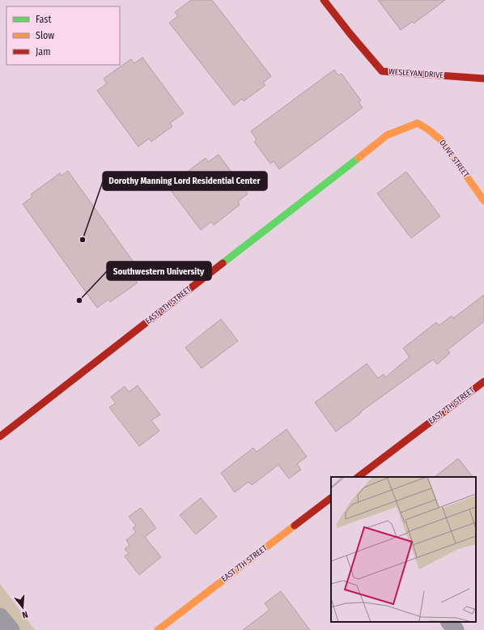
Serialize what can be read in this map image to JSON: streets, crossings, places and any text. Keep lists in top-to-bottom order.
{
  "streets": {
    "street": [
      "WESLEYAN DRIVE",
      "OLIVE STREET",
      "EAST 8TH STREET",
      "EAST 7TH STREET"
    ]
  },
  "crossings": [
    ["OLIVE STREET", "EAST 8TH STREET"]
  ],
  "places": ["Dorothy Manning Lord Residential Center", "Southwestern University"],
  "legend": ["Fast", "Slow", "Jam"],
  "north": "bottom"
}
